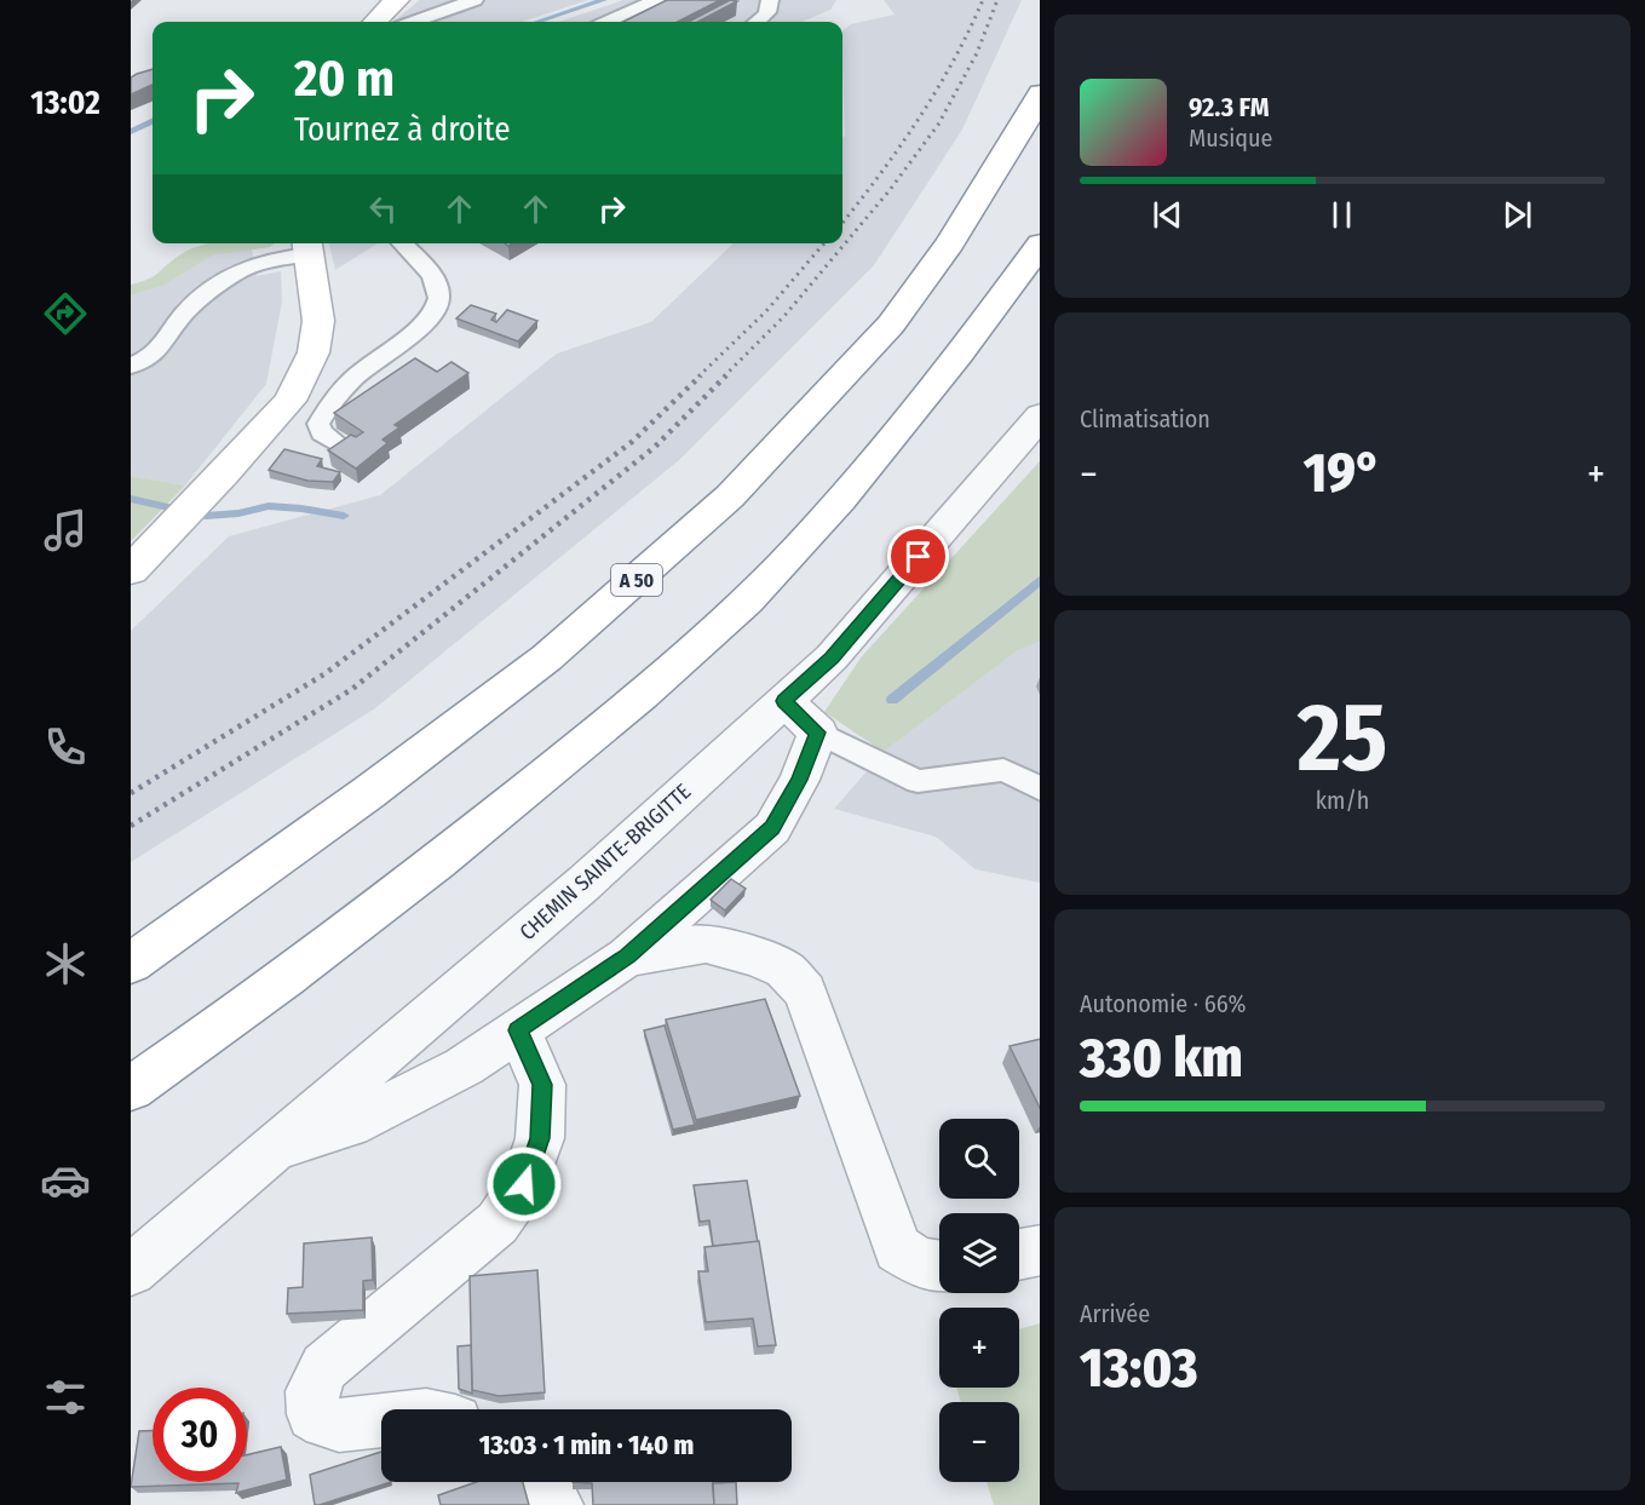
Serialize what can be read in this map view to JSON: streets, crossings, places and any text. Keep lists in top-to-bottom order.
{
  "streets": {
    "main road": ["A 50"],
    "street": ["CHEMIN SAINTE-BRIGITTE"]
  },
  "page": {
    "tabs": "13:02",
    "turn": ["20 m", "Tournez à droite"],
    "song": ["92.3 FM", "Musique"],
    "tile": [
      "Climatisation",
      ["25", "km/h"],
      ["Autonomie · 66%", "330 km"],
      ["Arrivée", "13:03"]
    ],
    "heat": ["−", "19°", "+"],
    "map_buttons": ["+", "−"],
    "limit": "30",
    "trip": "13:03 · 1 min · 140 m"
  }
}
